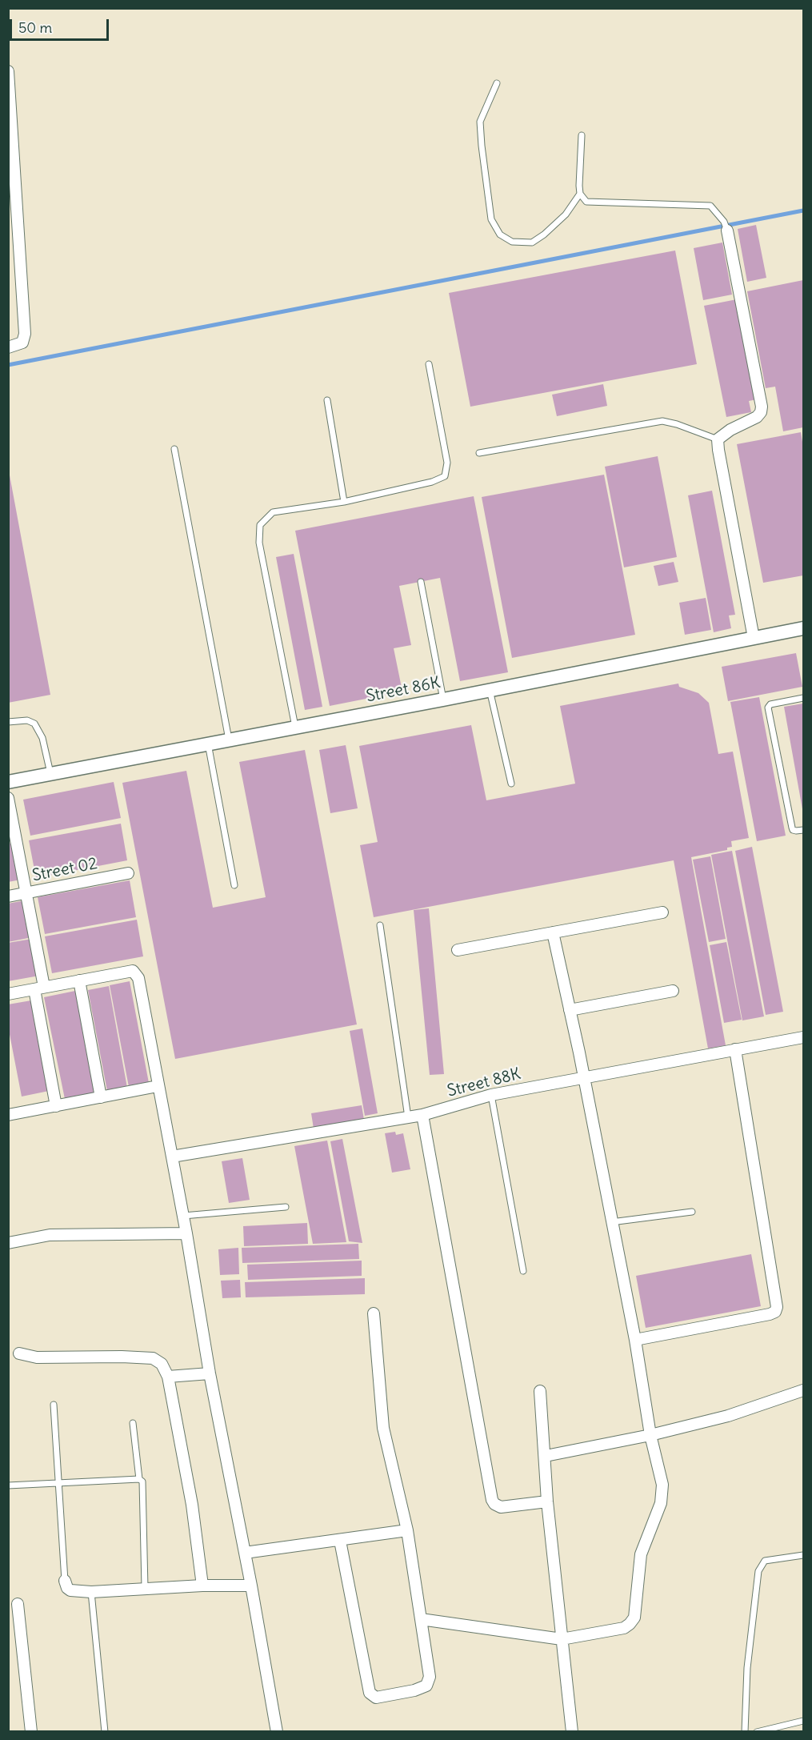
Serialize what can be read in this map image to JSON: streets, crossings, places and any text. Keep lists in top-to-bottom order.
{
  "streets": {
    "street": ["Street 86K", "Street 02", "Street 88K"]
  },
  "scale_bar": "50 m"
}
